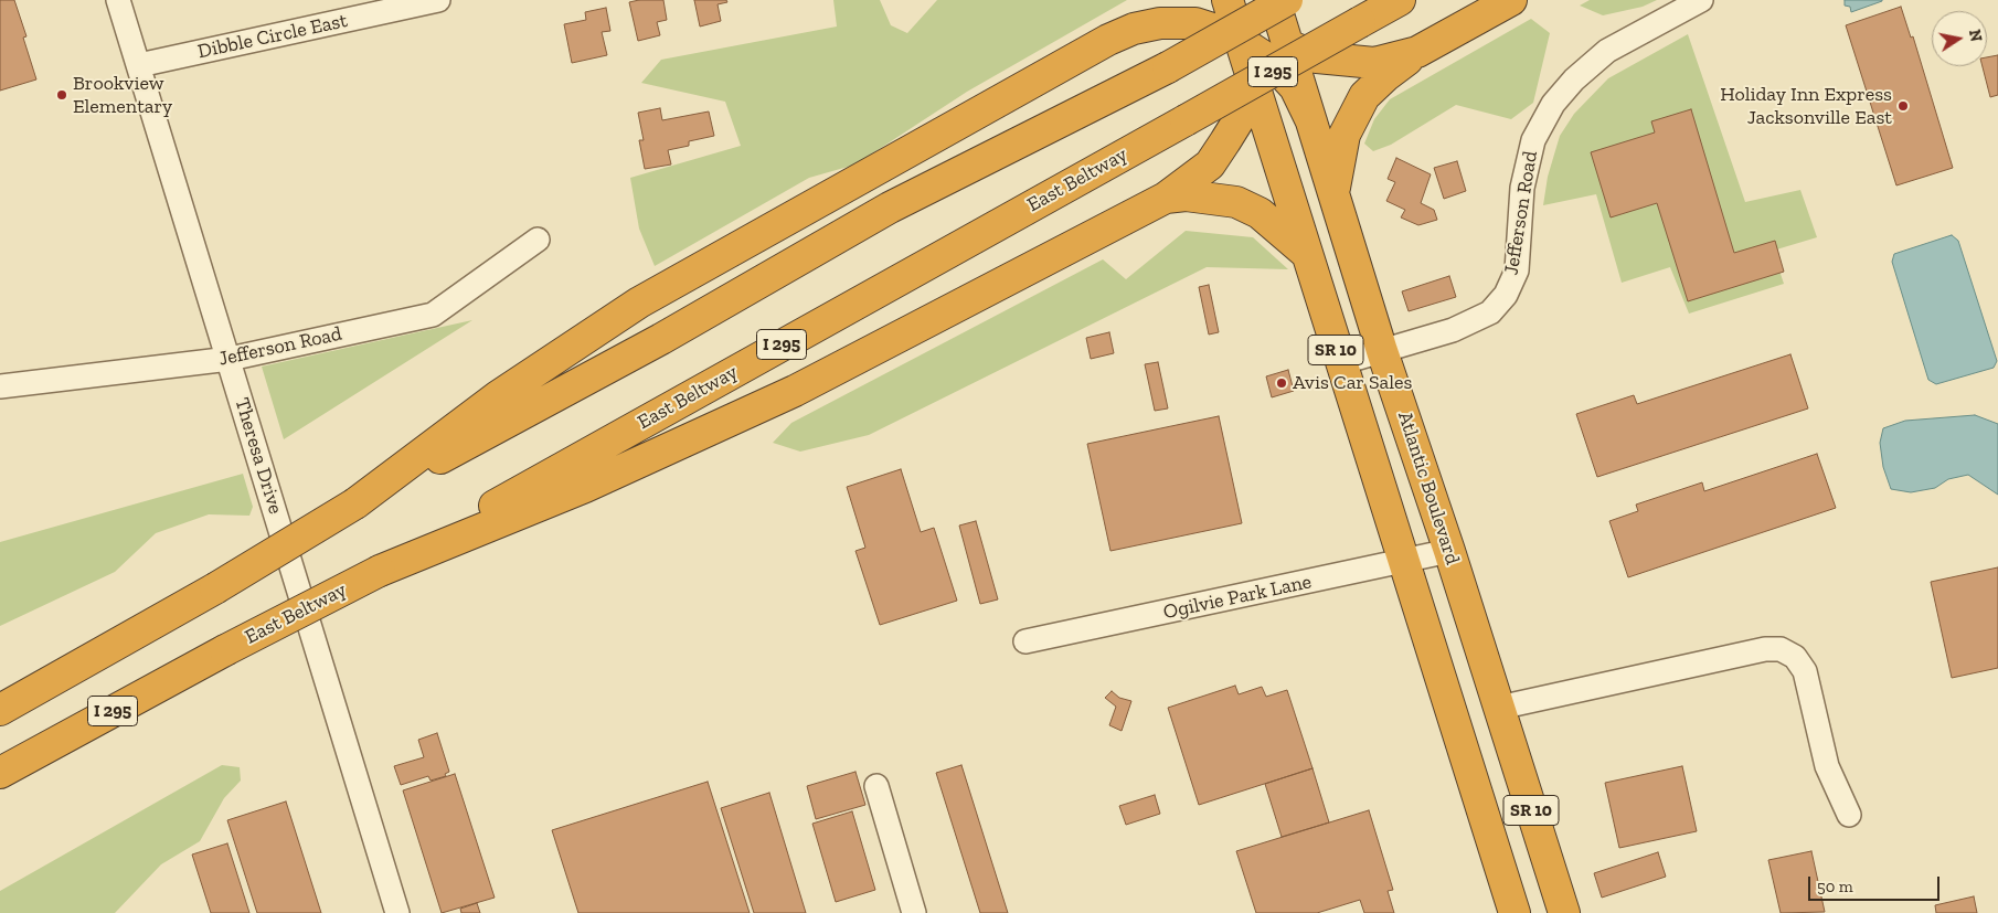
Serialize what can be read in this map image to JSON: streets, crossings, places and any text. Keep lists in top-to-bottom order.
{
  "streets": {
    "highway": [
      "I 295",
      "East Beltway",
      "SR 10",
      "Atlantic Boulevard"
    ],
    "street": [
      "Dibble Circle East",
      "Jefferson Road",
      "Theresa Drive",
      "Ogilvie Park Lane"
    ]
  },
  "crossings": [
    ["Dibble Circle East", "Theresa Drive"],
    ["Jefferson Road", "SR 10"],
    ["Jefferson Road", "Theresa Drive"],
    ["Jefferson Road", "Atlantic Boulevard"],
    ["SR 10", "Atlantic Boulevard"],
    ["SR 10", "Ogilvie Park Lane"],
    ["Atlantic Boulevard", "Ogilvie Park Lane"]
  ],
  "places": ["Brookview Elementary", "Holiday Inn Express Jacksonville East", "Avis Car Sales"],
  "scale_bar": "50 m",
  "north": "right"
}
